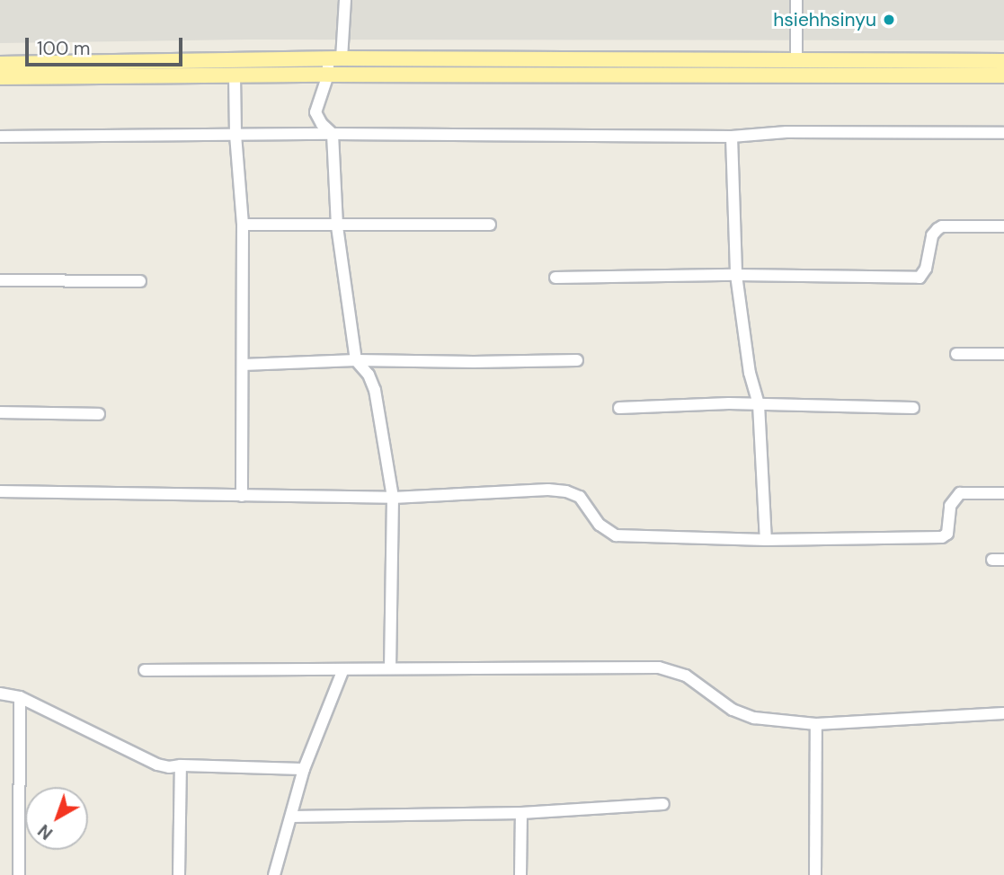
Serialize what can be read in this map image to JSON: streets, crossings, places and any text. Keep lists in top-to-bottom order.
{
  "places": ["hsiehhsinyu"],
  "scale_bar": "100 m",
  "north": "bottom left"
}
